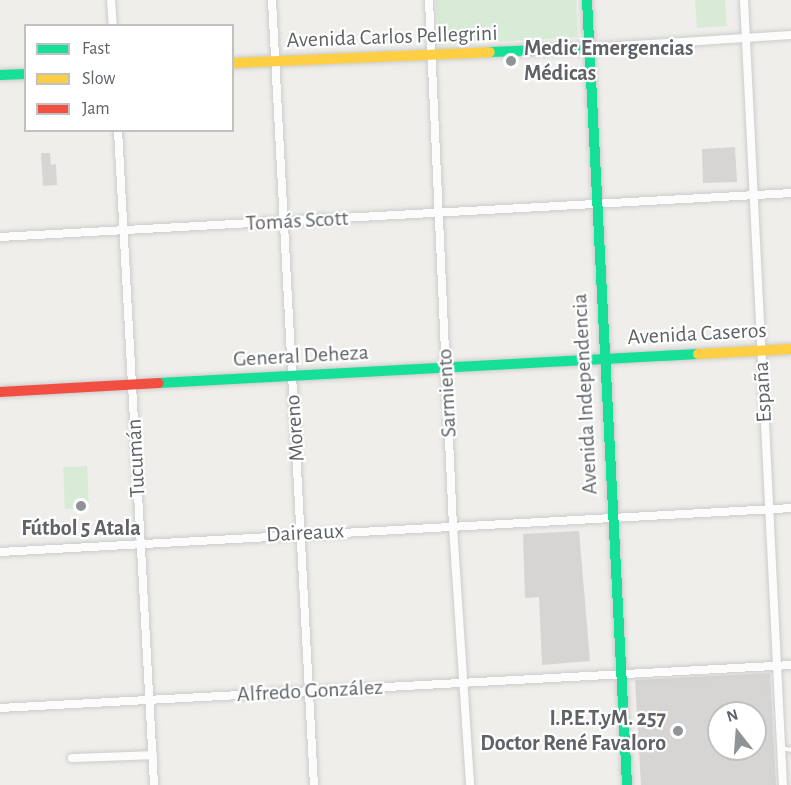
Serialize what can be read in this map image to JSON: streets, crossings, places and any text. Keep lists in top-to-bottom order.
{
  "streets": {
    "main road": [
      "Avenida Carlos Pellegrini",
      "Avenida Caseros",
      "General Deheza",
      "Avenida Independencia"
    ],
    "street": [
      "Tomás Scott",
      "España",
      "Sarmiento",
      "Moreno",
      "Tucumán",
      "Daireaux",
      "Alfredo González"
    ]
  },
  "crossings": [
    ["Avenida Carlos Pellegrini", "Sarmiento"],
    ["Avenida Carlos Pellegrini", "Avenida Independencia"],
    ["Avenida Carlos Pellegrini", "Moreno"],
    ["Tomás Scott", "España"],
    ["Tomás Scott", "Sarmiento"],
    ["Tomás Scott", "Avenida Independencia"],
    ["Tomás Scott", "Moreno"],
    ["Tomás Scott", "Tucumán"],
    ["Avenida Caseros", "General Deheza"],
    ["Avenida Caseros", "España"],
    ["Avenida Caseros", "Avenida Independencia"],
    ["General Deheza", "Sarmiento"],
    ["General Deheza", "Avenida Independencia"],
    ["General Deheza", "Moreno"],
    ["General Deheza", "Tucumán"],
    ["España", "Daireaux"],
    ["España", "Alfredo González"],
    ["Sarmiento", "Daireaux"],
    ["Sarmiento", "Alfredo González"],
    ["Avenida Independencia", "Daireaux"],
    ["Avenida Independencia", "Alfredo González"],
    ["Moreno", "Daireaux"],
    ["Moreno", "Alfredo González"],
    ["Tucumán", "Daireaux"],
    ["Tucumán", "Alfredo González"]
  ],
  "places": ["Medic Emergencias Médicas", "Fútbol 5 Atala", "I.P.E.T.yM. 257 Doctor René Favaloro"],
  "legend": ["Fast", "Slow", "Jam"],
  "north": "top"
}
